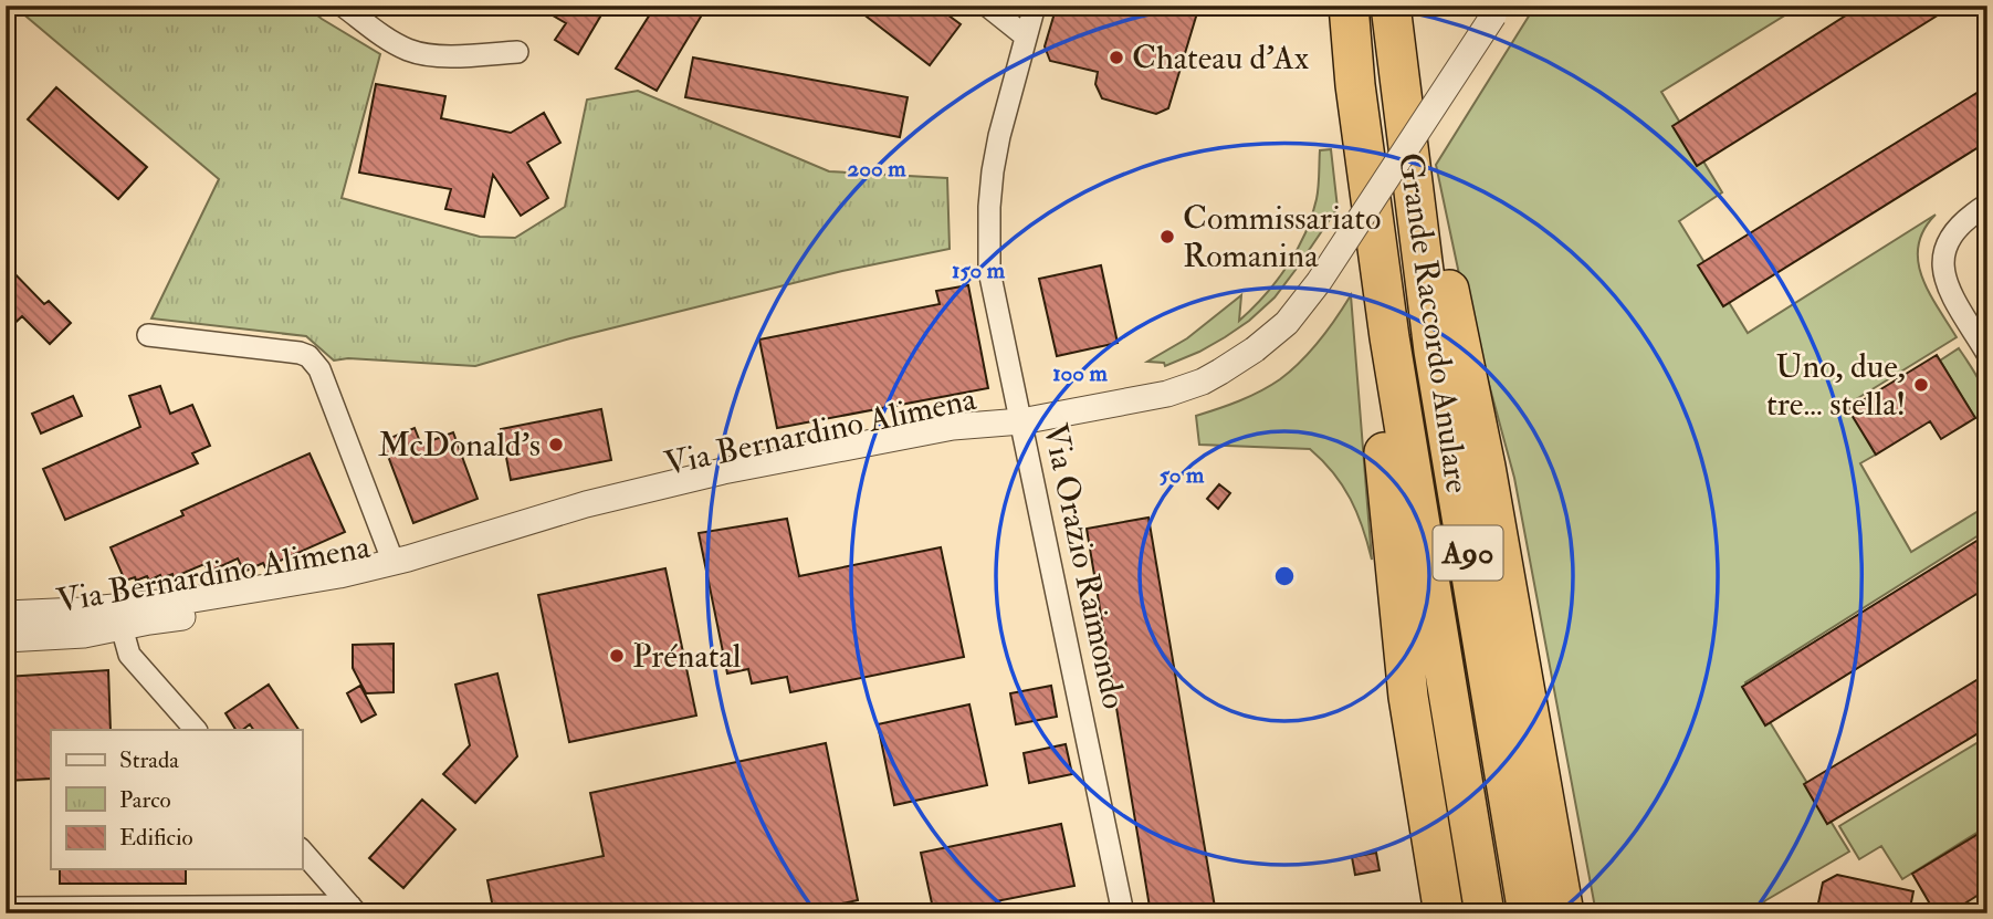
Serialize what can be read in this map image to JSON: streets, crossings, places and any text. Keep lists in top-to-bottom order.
{
  "streets": {
    "highway": ["Grande Raccordo Anulare", "A90"],
    "street": ["Via Bernardino Alimena", "Via Orazio Raimondo"]
  },
  "crossings": [
    ["Via Bernardino Alimena", "Via Orazio Raimondo"]
  ],
  "places": [
    "Chateau d'Ax",
    "Commissariato Romanina",
    "Uno, due, tre... stella!",
    "McDonald's",
    "Prénatal"
  ],
  "legend": ["Strada", "Parco", "Edificio"],
  "rings": [
    "200 m",
    "150 m",
    "100 m",
    "50 m"
  ]
}
